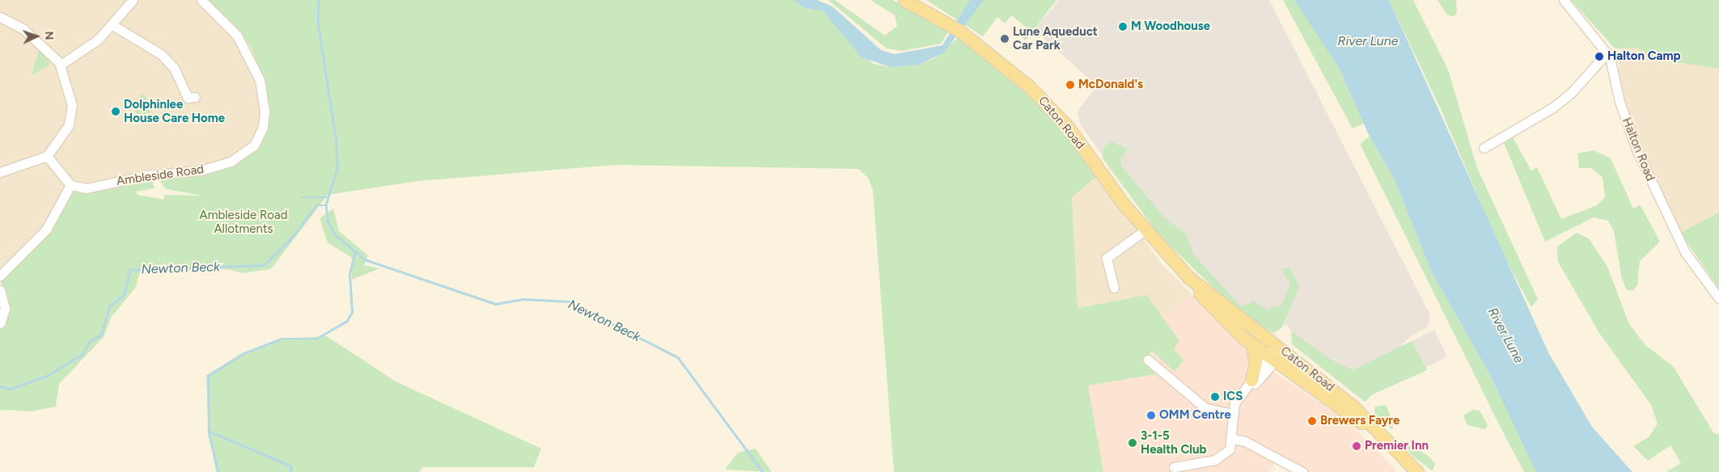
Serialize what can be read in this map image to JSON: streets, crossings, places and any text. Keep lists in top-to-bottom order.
{
  "streets": {
    "main road": ["Caton Road"],
    "street": ["Halton Road", "Ambleside Road"]
  },
  "water": ["River Lune", "Newton Beck"],
  "parks": ["Ambleside Road Allotments"],
  "places": [
    "M Woodhouse",
    "Lune Aqueduct Car Park",
    "Halton Camp",
    "McDonald's",
    "Dolphinlee House Care Home",
    "ICS",
    "OMM Centre",
    "Brewers Fayre",
    "3-1-5 Health Club",
    "Premier Inn"
  ],
  "north": "right"
}
